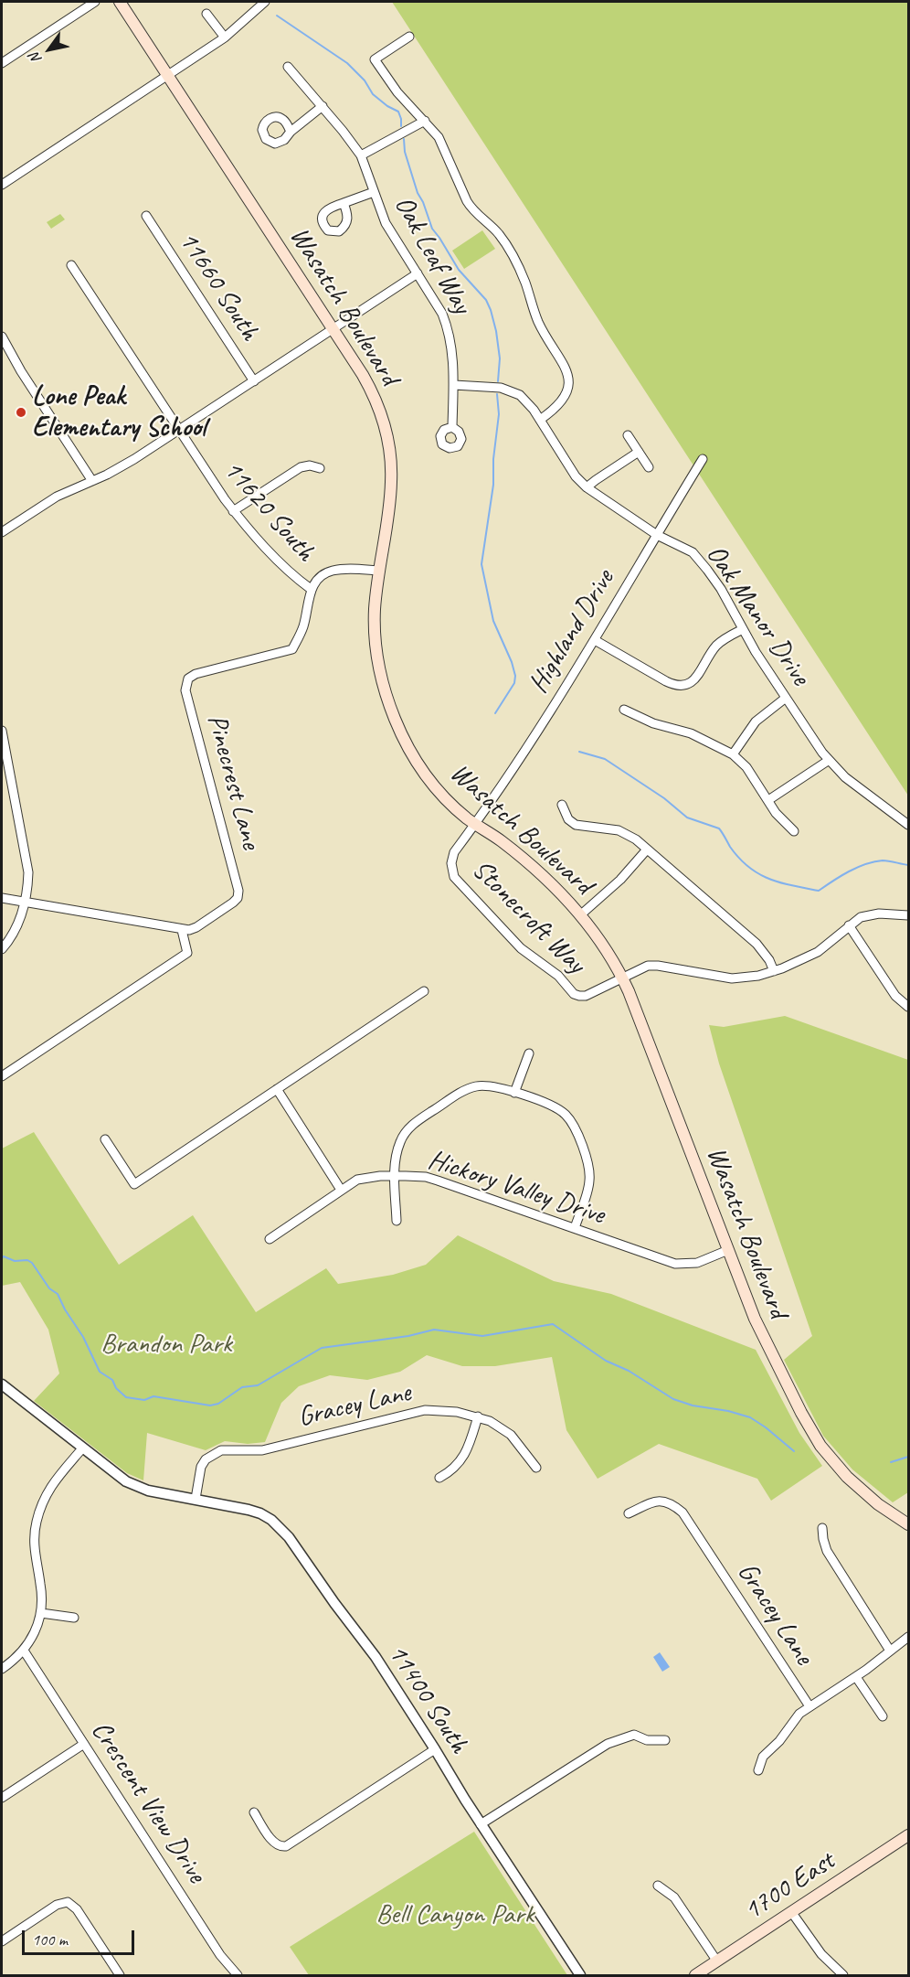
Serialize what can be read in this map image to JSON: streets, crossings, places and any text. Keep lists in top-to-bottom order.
{
  "streets": {
    "main road": ["Wasatch Boulevard", "1700 East"],
    "street": [
      "Oak Leaf Way",
      "11660 South",
      "11620 South",
      "Oak Manor Drive",
      "Highland Drive",
      "Pinecrest Lane",
      "Stonecroft Way",
      "Hickory Valley Drive",
      "Gracey Lane",
      "11400 South",
      "Crescent View Drive"
    ]
  },
  "crossings": [
    ["Oak Leaf Way", "Oak Manor Drive"],
    ["Wasatch Boulevard", "Highland Drive"],
    ["Wasatch Boulevard", "Stonecroft Way"],
    ["Wasatch Boulevard", "Hickory Valley Drive"],
    ["11620 South", "Pinecrest Lane"],
    ["Oak Manor Drive", "Highland Drive"],
    ["Highland Drive", "Stonecroft Way"],
    ["Gracey Lane", "11400 South"]
  ],
  "parks": ["Brandon Park", "Bell Canyon Park"],
  "places": ["Lone Peak Elementary School"],
  "scale_bar": "100 m",
  "north": "bottom left"
}
